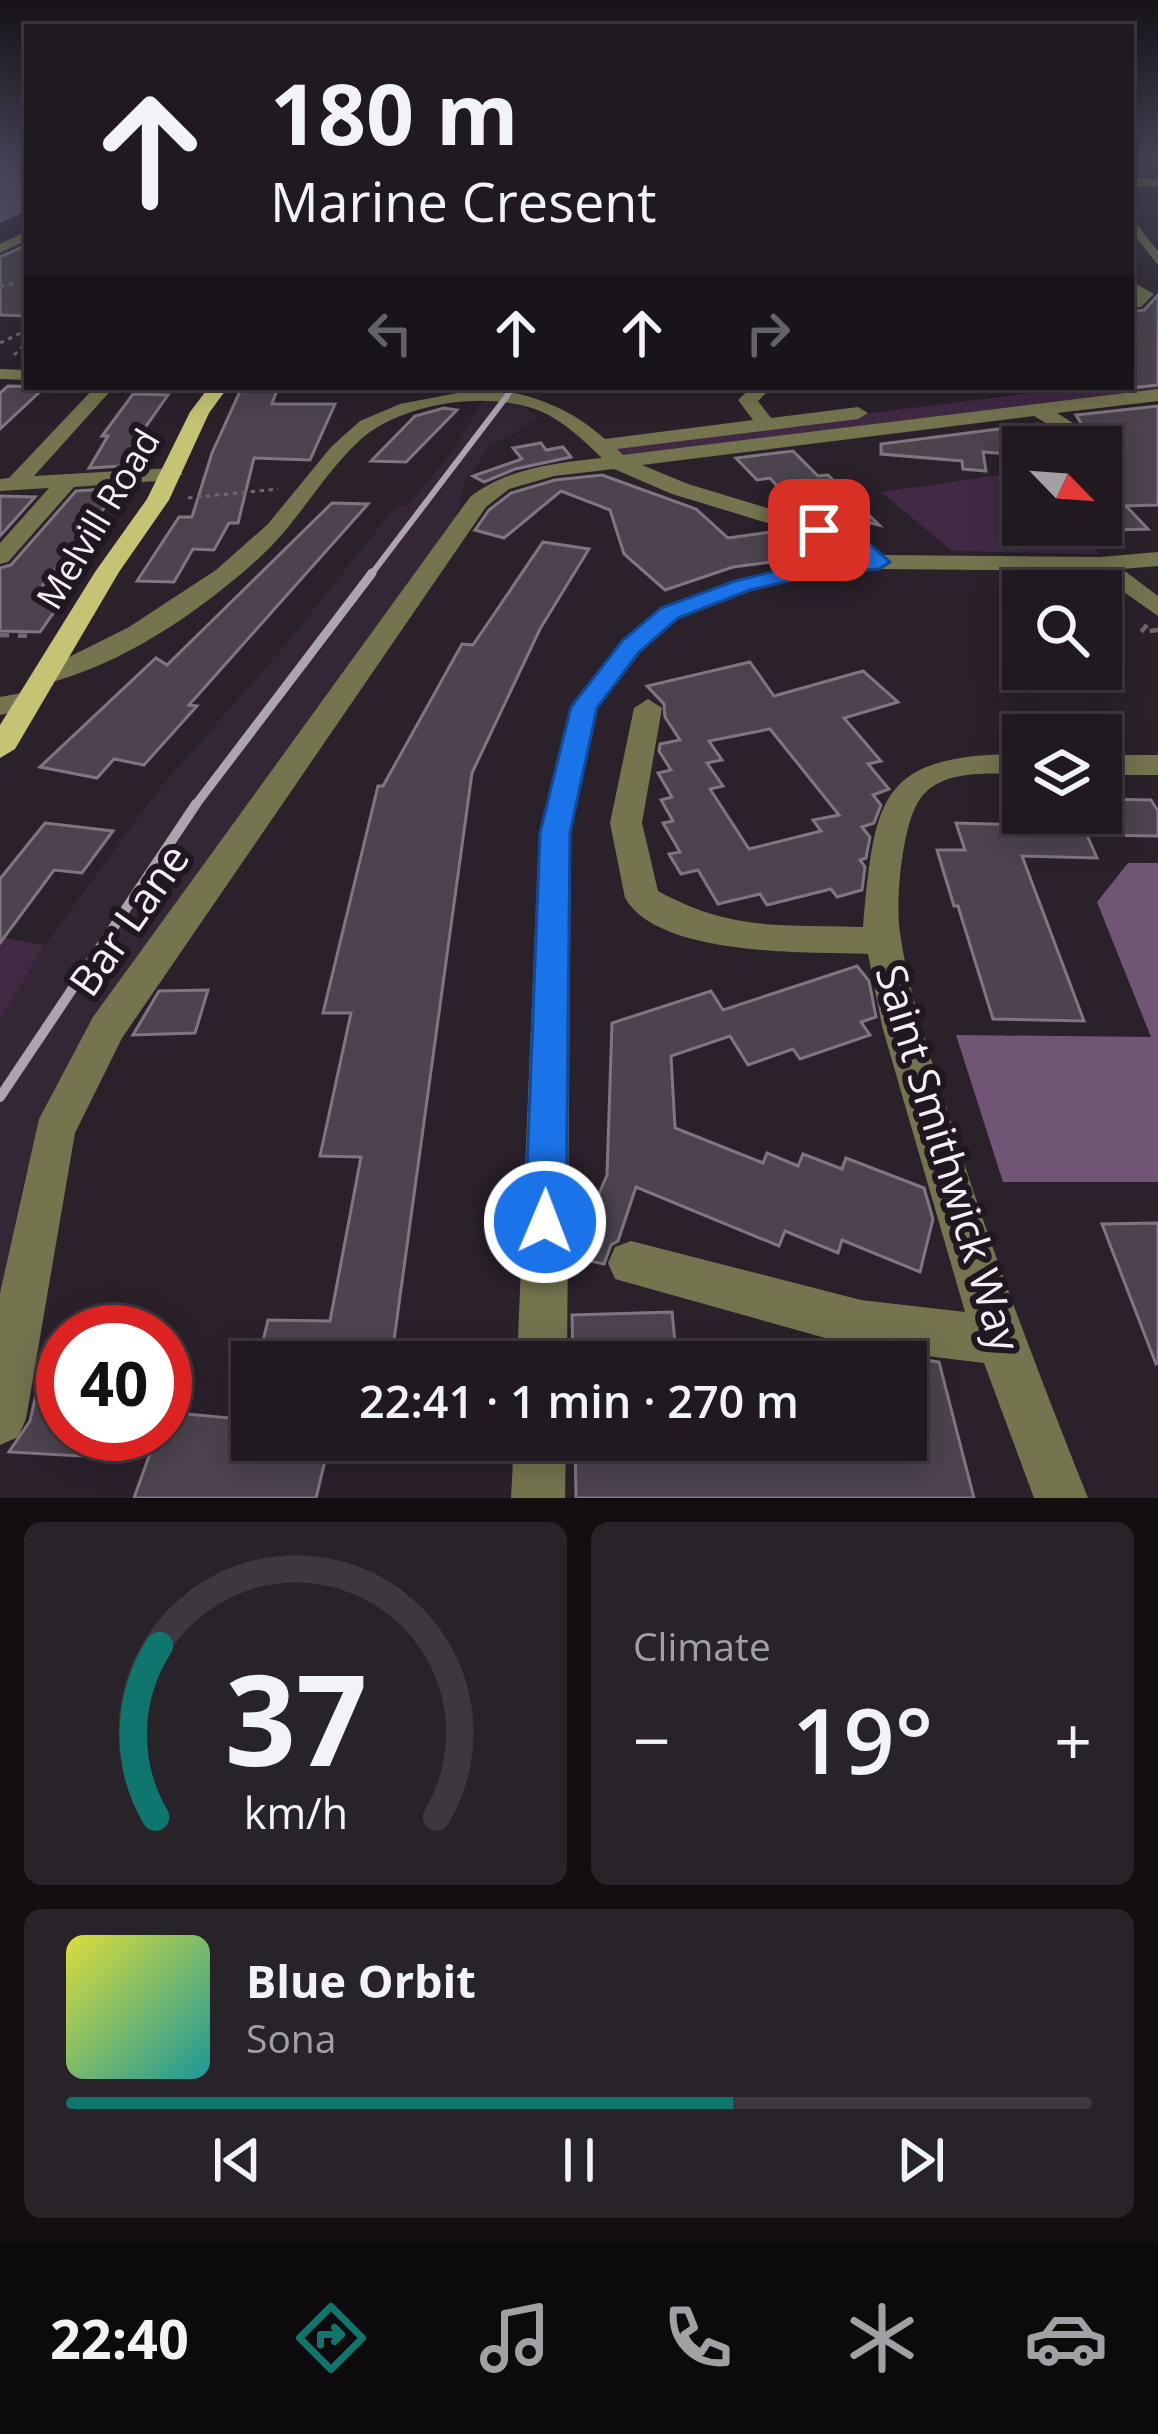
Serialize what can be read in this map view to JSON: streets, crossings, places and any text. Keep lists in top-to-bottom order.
{
  "streets": {
    "main road": ["Melvill Road"],
    "street": ["Bar Lane", "Saint Smithwick Way"]
  },
  "north": "bottom right",
  "page": {
    "turn": ["180 m", "Marine Cresent"],
    "limit": "40",
    "trip": "22:41 · 1 min · 270 m",
    "tile": "Climate",
    "heat": ["−", "19°", "+"],
    "song": ["Blue Orbit", "Sona"],
    "tabs": "22:40",
    "gauge": ["37", "km/h"]
  }
}
